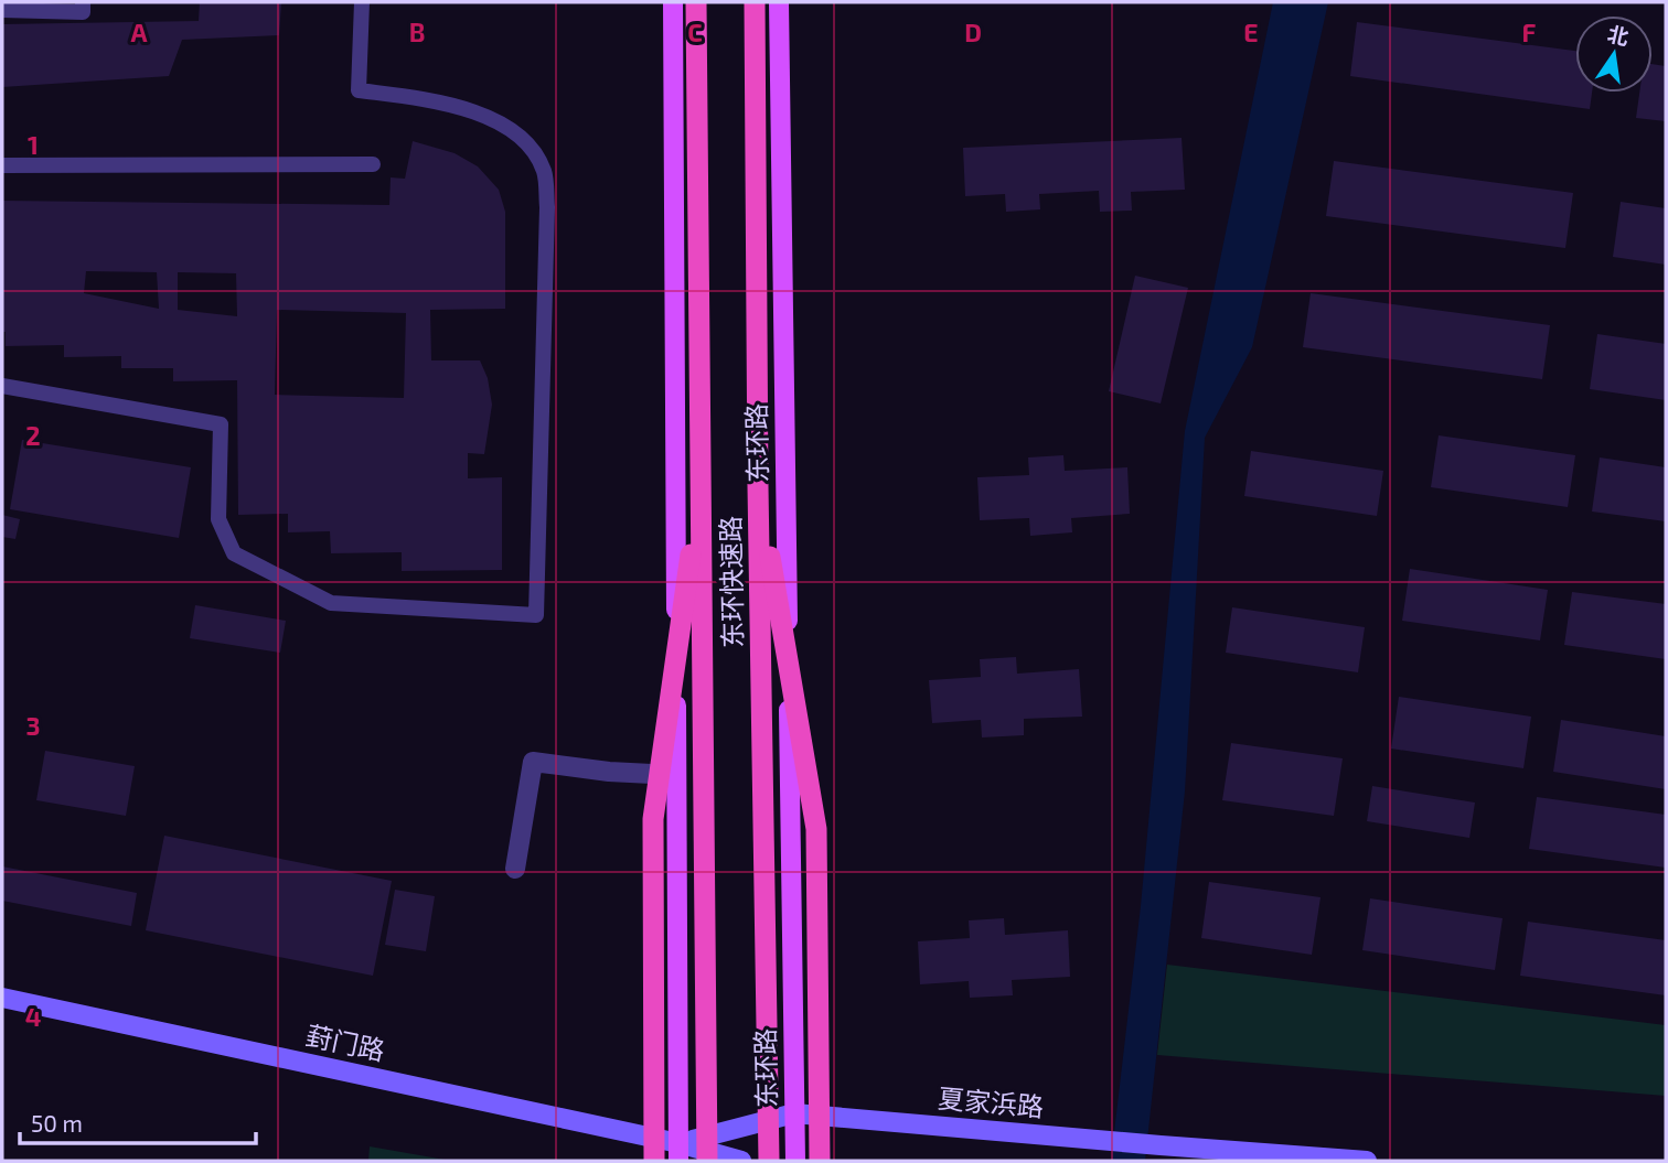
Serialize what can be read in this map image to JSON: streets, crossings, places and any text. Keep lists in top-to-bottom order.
{
  "streets": {
    "highway": ["东环快速路"],
    "main road": ["东环路", "葑门路", "夏家浜路"]
  },
  "crossings": [
    ["东环路", "夏家浜路"],
    ["葑门路", "夏家浜路"]
  ],
  "scale_bar": "50 m",
  "north": "top",
  "grid": {
    "columns": [
      "A",
      "B",
      "C",
      "D",
      "E",
      "F"
    ],
    "rows": [
      "1",
      "2",
      "3",
      "4"
    ]
  }
}
